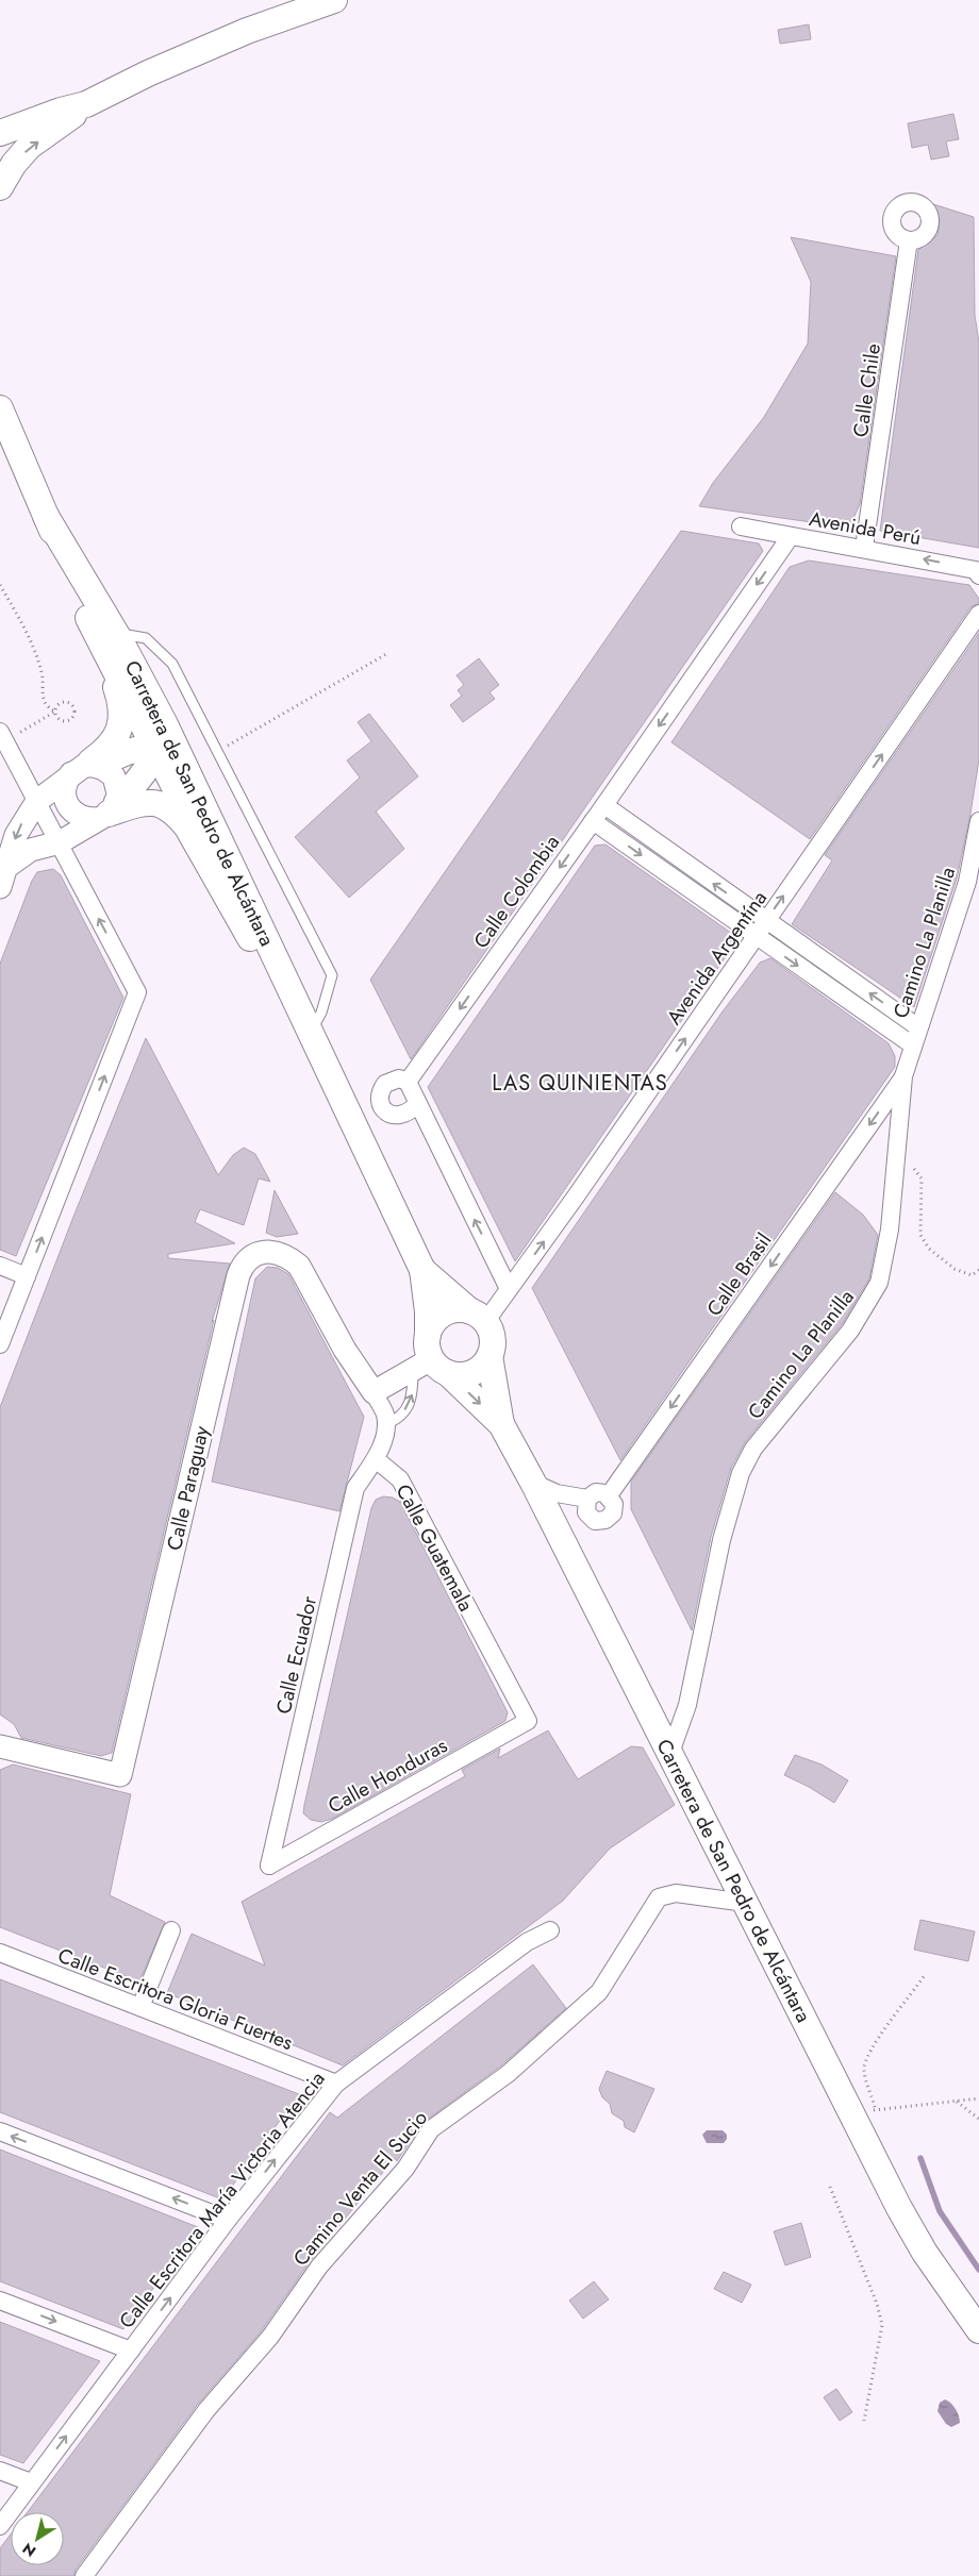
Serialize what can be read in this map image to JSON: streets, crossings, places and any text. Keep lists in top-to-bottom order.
{
  "streets": {
    "main road": ["Carretera de San Pedro de Alcántara"],
    "street": [
      "Calle Chile",
      "Avenida Perú",
      "Calle Colombia",
      "Camino La Planilla",
      "Avenida Argentína",
      "Calle Brasil",
      "Calle Paraguay",
      "Calle Guatemala",
      "Calle Ecuador",
      "Calle Honduras",
      "Calle Escritora Gloria Fuertes",
      "Camino Venta El Sucio",
      "Calle Escritora María Victoria Atencia"
    ]
  },
  "crossings": [
    ["Calle Chile", "Avenida Perú"],
    ["Avenida Perú", "Calle Colombia"],
    ["Carretera de San Pedro de Alcántara", "Camino La Planilla"],
    ["Carretera de San Pedro de Alcántara", "Avenida Argentína"],
    ["Carretera de San Pedro de Alcántara", "Camino Venta El Sucio"],
    ["Camino La Planilla", "Calle Brasil"],
    ["Calle Guatemala", "Calle Ecuador"],
    ["Calle Guatemala", "Calle Honduras"],
    ["Calle Ecuador", "Calle Honduras"],
    ["Calle Escritora Gloria Fuertes", "Calle Escritora María Victoria Atencia"]
  ],
  "one_way": [
    "Avenida Perú",
    "Calle Colombia",
    "Avenida Argentína",
    "Calle Brasil",
    "Calle Escritora María Victoria Atencia"
  ],
  "districts": ["LAS QUINIENTAS"],
  "north": "bottom left"
}
